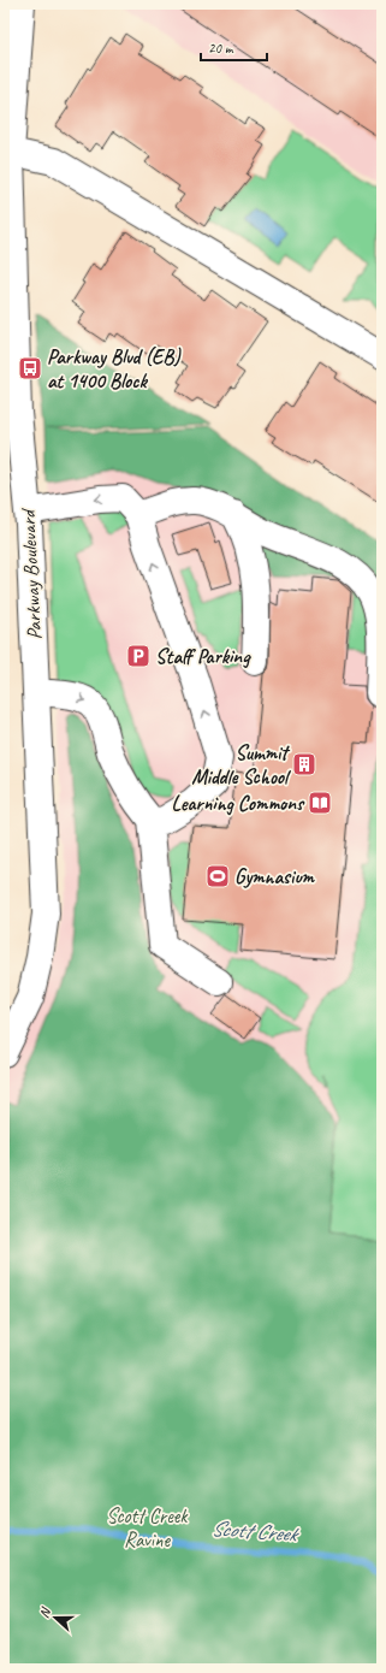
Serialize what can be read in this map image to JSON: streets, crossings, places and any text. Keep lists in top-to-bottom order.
{
  "streets": {
    "street": ["Parkway Boulevard"]
  },
  "water": ["Scott Creek"],
  "parks": ["Scott Creek Ravine"],
  "places": {
    "bus stop": ["Parkway Blvd (EB) at 1400 Block"],
    "parking": ["Staff Parking"],
    "building": ["Summit Middle School"],
    "library": ["Learning Commons"],
    "sports": ["Gymnasium"]
  },
  "scale_bar": "20 m",
  "north": "left"
}
